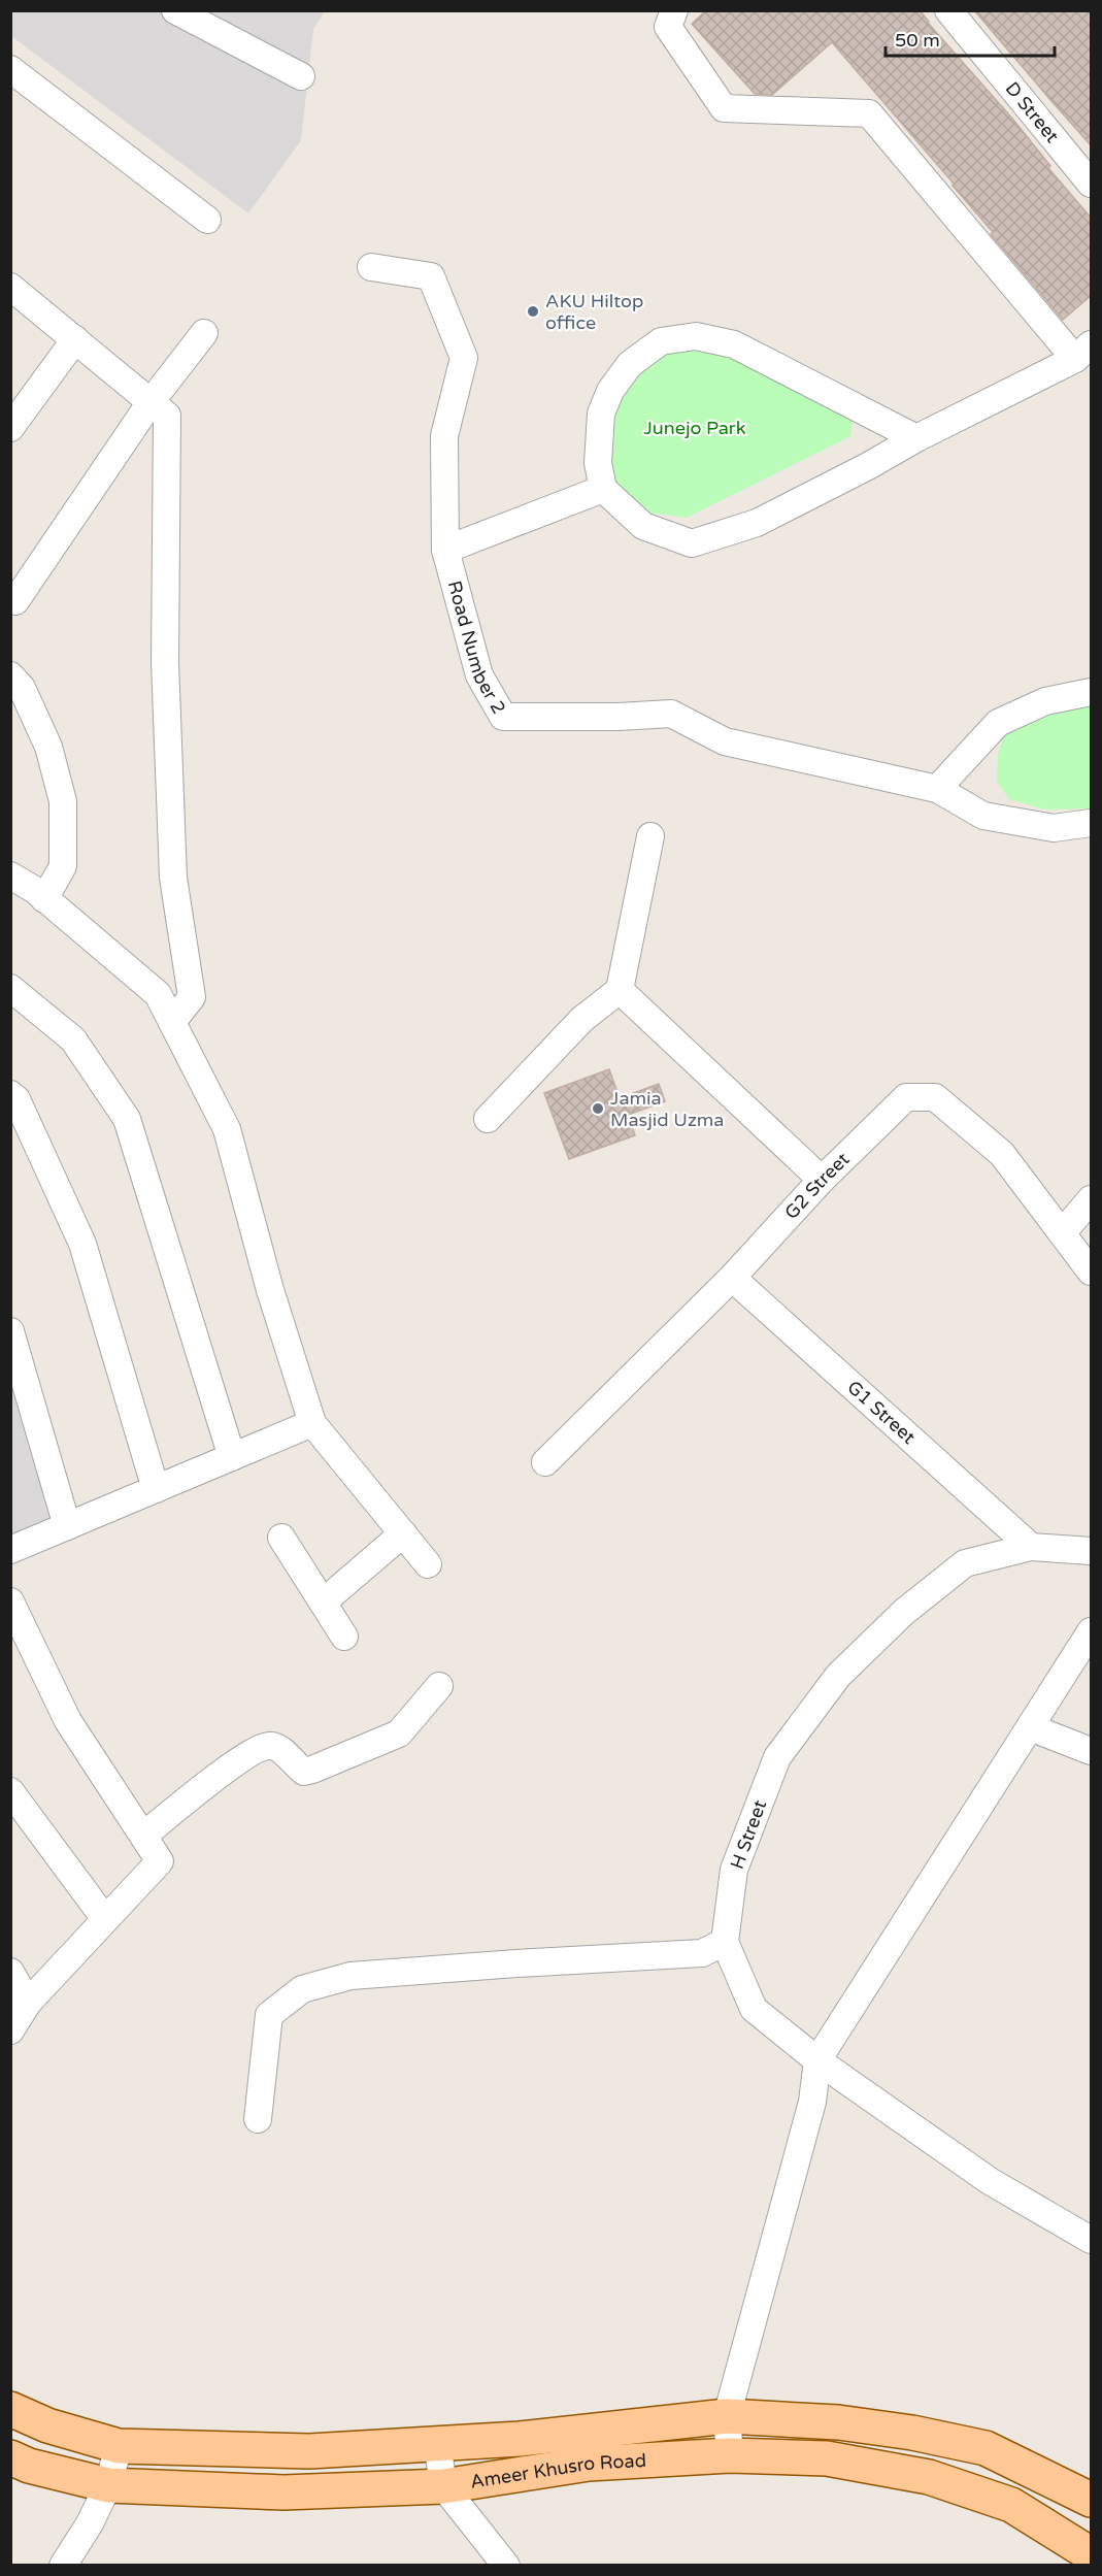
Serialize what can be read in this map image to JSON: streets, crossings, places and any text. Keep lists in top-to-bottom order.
{
  "streets": {
    "main road": ["Ameer Khusro Road"],
    "street": [
      "D Street",
      "Road Number 2",
      "G2 Street",
      "G1 Street",
      "H Street"
    ]
  },
  "crossings": [
    ["G2 Street", "G1 Street"],
    ["G1 Street", "H Street"]
  ],
  "parks": ["Junejo Park"],
  "places": ["AKU Hiltop office", "Jamia Masjid Uzma"],
  "scale_bar": "50 m"
}
